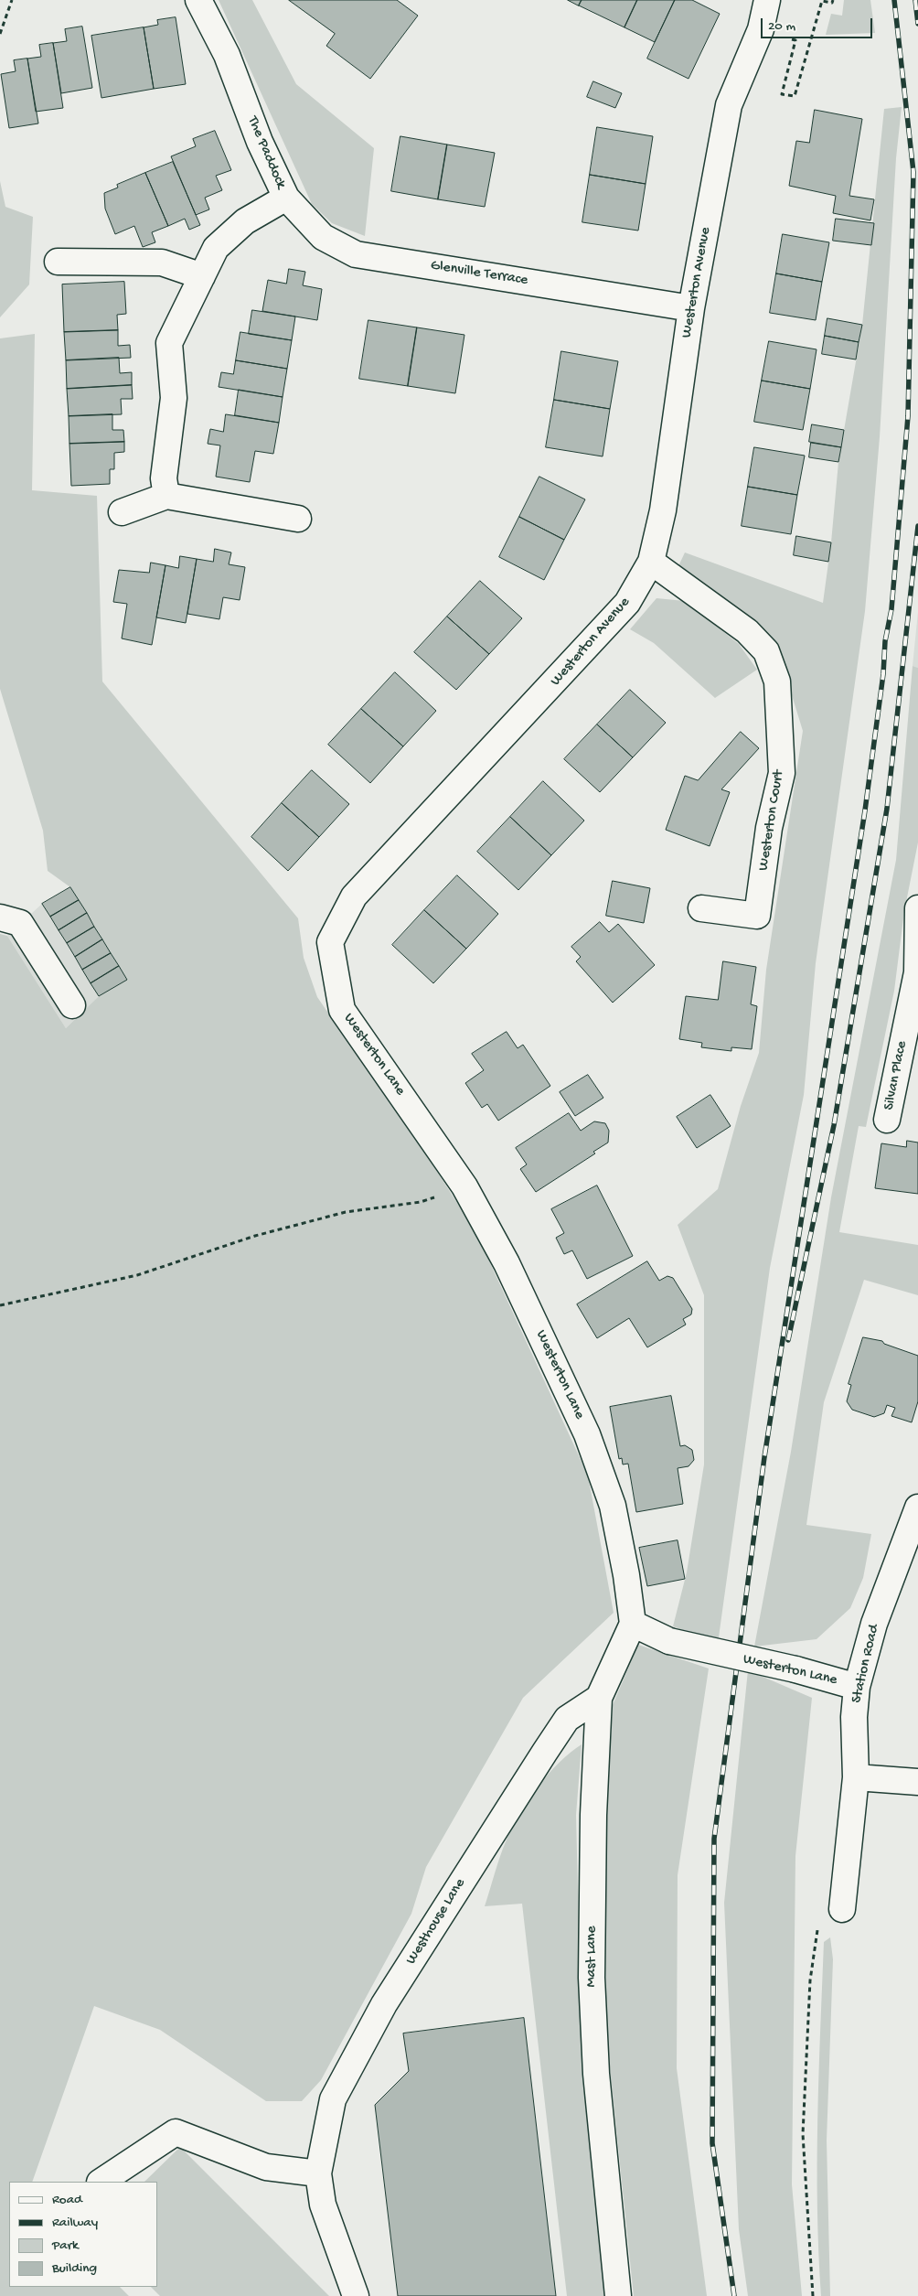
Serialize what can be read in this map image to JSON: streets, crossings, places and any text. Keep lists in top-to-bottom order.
{
  "streets": {
    "street": [
      "The Paddock",
      "Glenville Terrace",
      "Westerton Avenue",
      "Westerton Court",
      "Westerton Lane",
      "Silvan Place",
      "Station Road",
      "Westhouse Lane",
      "Mast Lane"
    ]
  },
  "crossings": [
    ["The Paddock", "Glenville Terrace"],
    ["Glenville Terrace", "Westerton Avenue"],
    ["Westerton Avenue", "Westerton Court"],
    ["Westerton Avenue", "Westerton Lane"],
    ["Westerton Lane", "Station Road"],
    ["Westerton Lane", "Mast Lane"],
    ["Westhouse Lane", "Mast Lane"]
  ],
  "legend": [
    "Road",
    "Railway",
    "Park",
    "Building"
  ],
  "scale_bar": "20 m"
}
